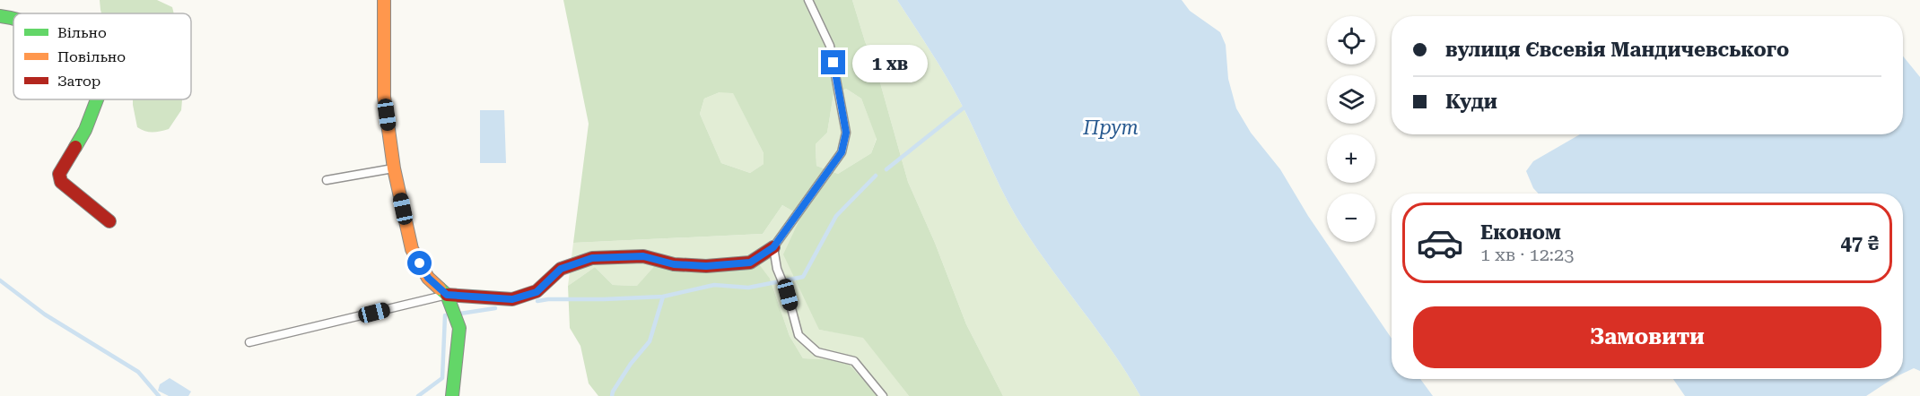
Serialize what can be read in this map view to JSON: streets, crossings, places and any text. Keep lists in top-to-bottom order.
{
  "water": ["Прут"],
  "legend": ["Вільно", "Повільно", "Затор"],
  "page": {
    "map_buttons": ["+", "−"],
    "banner": ["вулиця Євсевія Мандичевського", "Куди"],
    "bubble": "1 хв",
    "list": [
      {
        "name": "Економ",
        "note": "1 хв · 12:23",
        "value": "47 ₴"
      }
    ],
    "buttons": "Замовити"
  }
}
